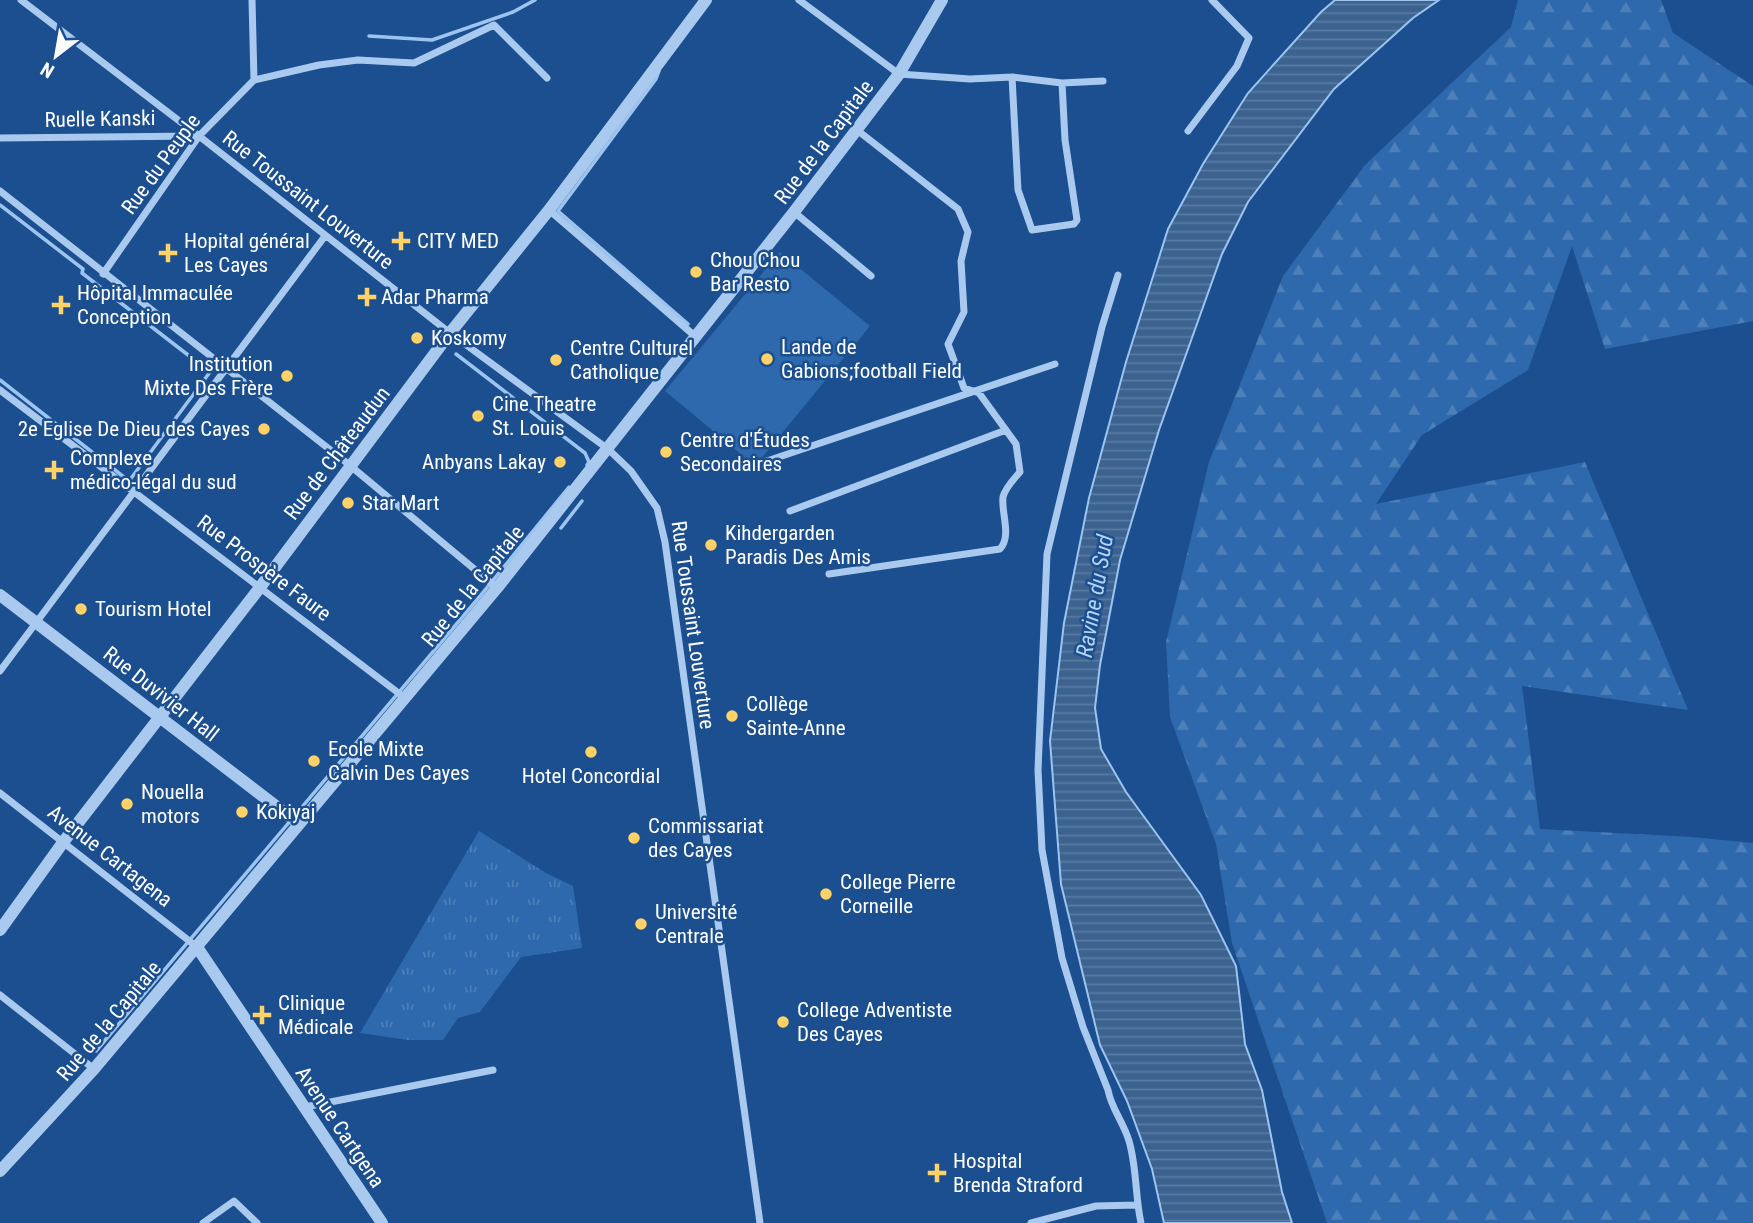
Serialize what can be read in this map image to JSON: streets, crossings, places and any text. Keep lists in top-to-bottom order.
{
  "streets": {
    "street": [
      "Ruelle Kanski",
      "Rue de la Capitale",
      "Rue du Peuple",
      "Rue Toussaint Louverture",
      "Rue de Châteaudun",
      "Rue Prospère Faure",
      "Rue Duvivier Hall",
      "Avenue Cartagena",
      "Avenue Cartgena"
    ]
  },
  "crossings": [
    ["Ruelle Kanski", "Rue du Peuple"],
    ["Ruelle Kanski", "Rue Toussaint Louverture"],
    ["Rue de la Capitale", "Rue Toussaint Louverture"],
    ["Rue de la Capitale", "Rue Prospère Faure"],
    ["Rue de la Capitale", "Rue Duvivier Hall"],
    ["Rue de la Capitale", "Avenue Cartagena"],
    ["Rue de la Capitale", "Avenue Cartgena"],
    ["Rue du Peuple", "Rue Toussaint Louverture"],
    ["Rue Toussaint Louverture", "Rue de Châteaudun"],
    ["Rue de Châteaudun", "Rue Prospère Faure"],
    ["Rue de Châteaudun", "Rue Duvivier Hall"],
    ["Rue de Châteaudun", "Avenue Cartagena"],
    ["Avenue Cartagena", "Avenue Cartgena"]
  ],
  "water": ["Ravine du Sud"],
  "places": {
    "health": [
      "CITY MED",
      "Hopital général Les Cayes",
      "Adar Pharma",
      "Hôpital Immaculée Conception",
      "Complexe médico-légal du sud",
      "Clinique Médicale",
      "Hospital Brenda Straford"
    ],
    "other": [
      "Chou Chou Bar Resto",
      "Koskomy",
      "Lande de Gabions;football Field",
      "Centre Culturel Catholique",
      "Institution Mixte Des Frère",
      "Cine Theatre St. Louis",
      "2e Eglise De Dieu des Cayes",
      "Centre d'Études Secondaires",
      "Anbyans Lakay",
      "Star Mart",
      "Kihdergarden Paradis Des Amis",
      "Tourism Hotel",
      "Collège Sainte-Anne",
      "Hotel Concordial",
      "Ecole Mixte Calvin Des Cayes",
      "Nouella motors",
      "Kokiyaj",
      "Commissariat des Cayes",
      "College Pierre Corneille",
      "Université Centrale",
      "College Adventiste Des Cayes"
    ]
  },
  "north": "bottom left"
}
